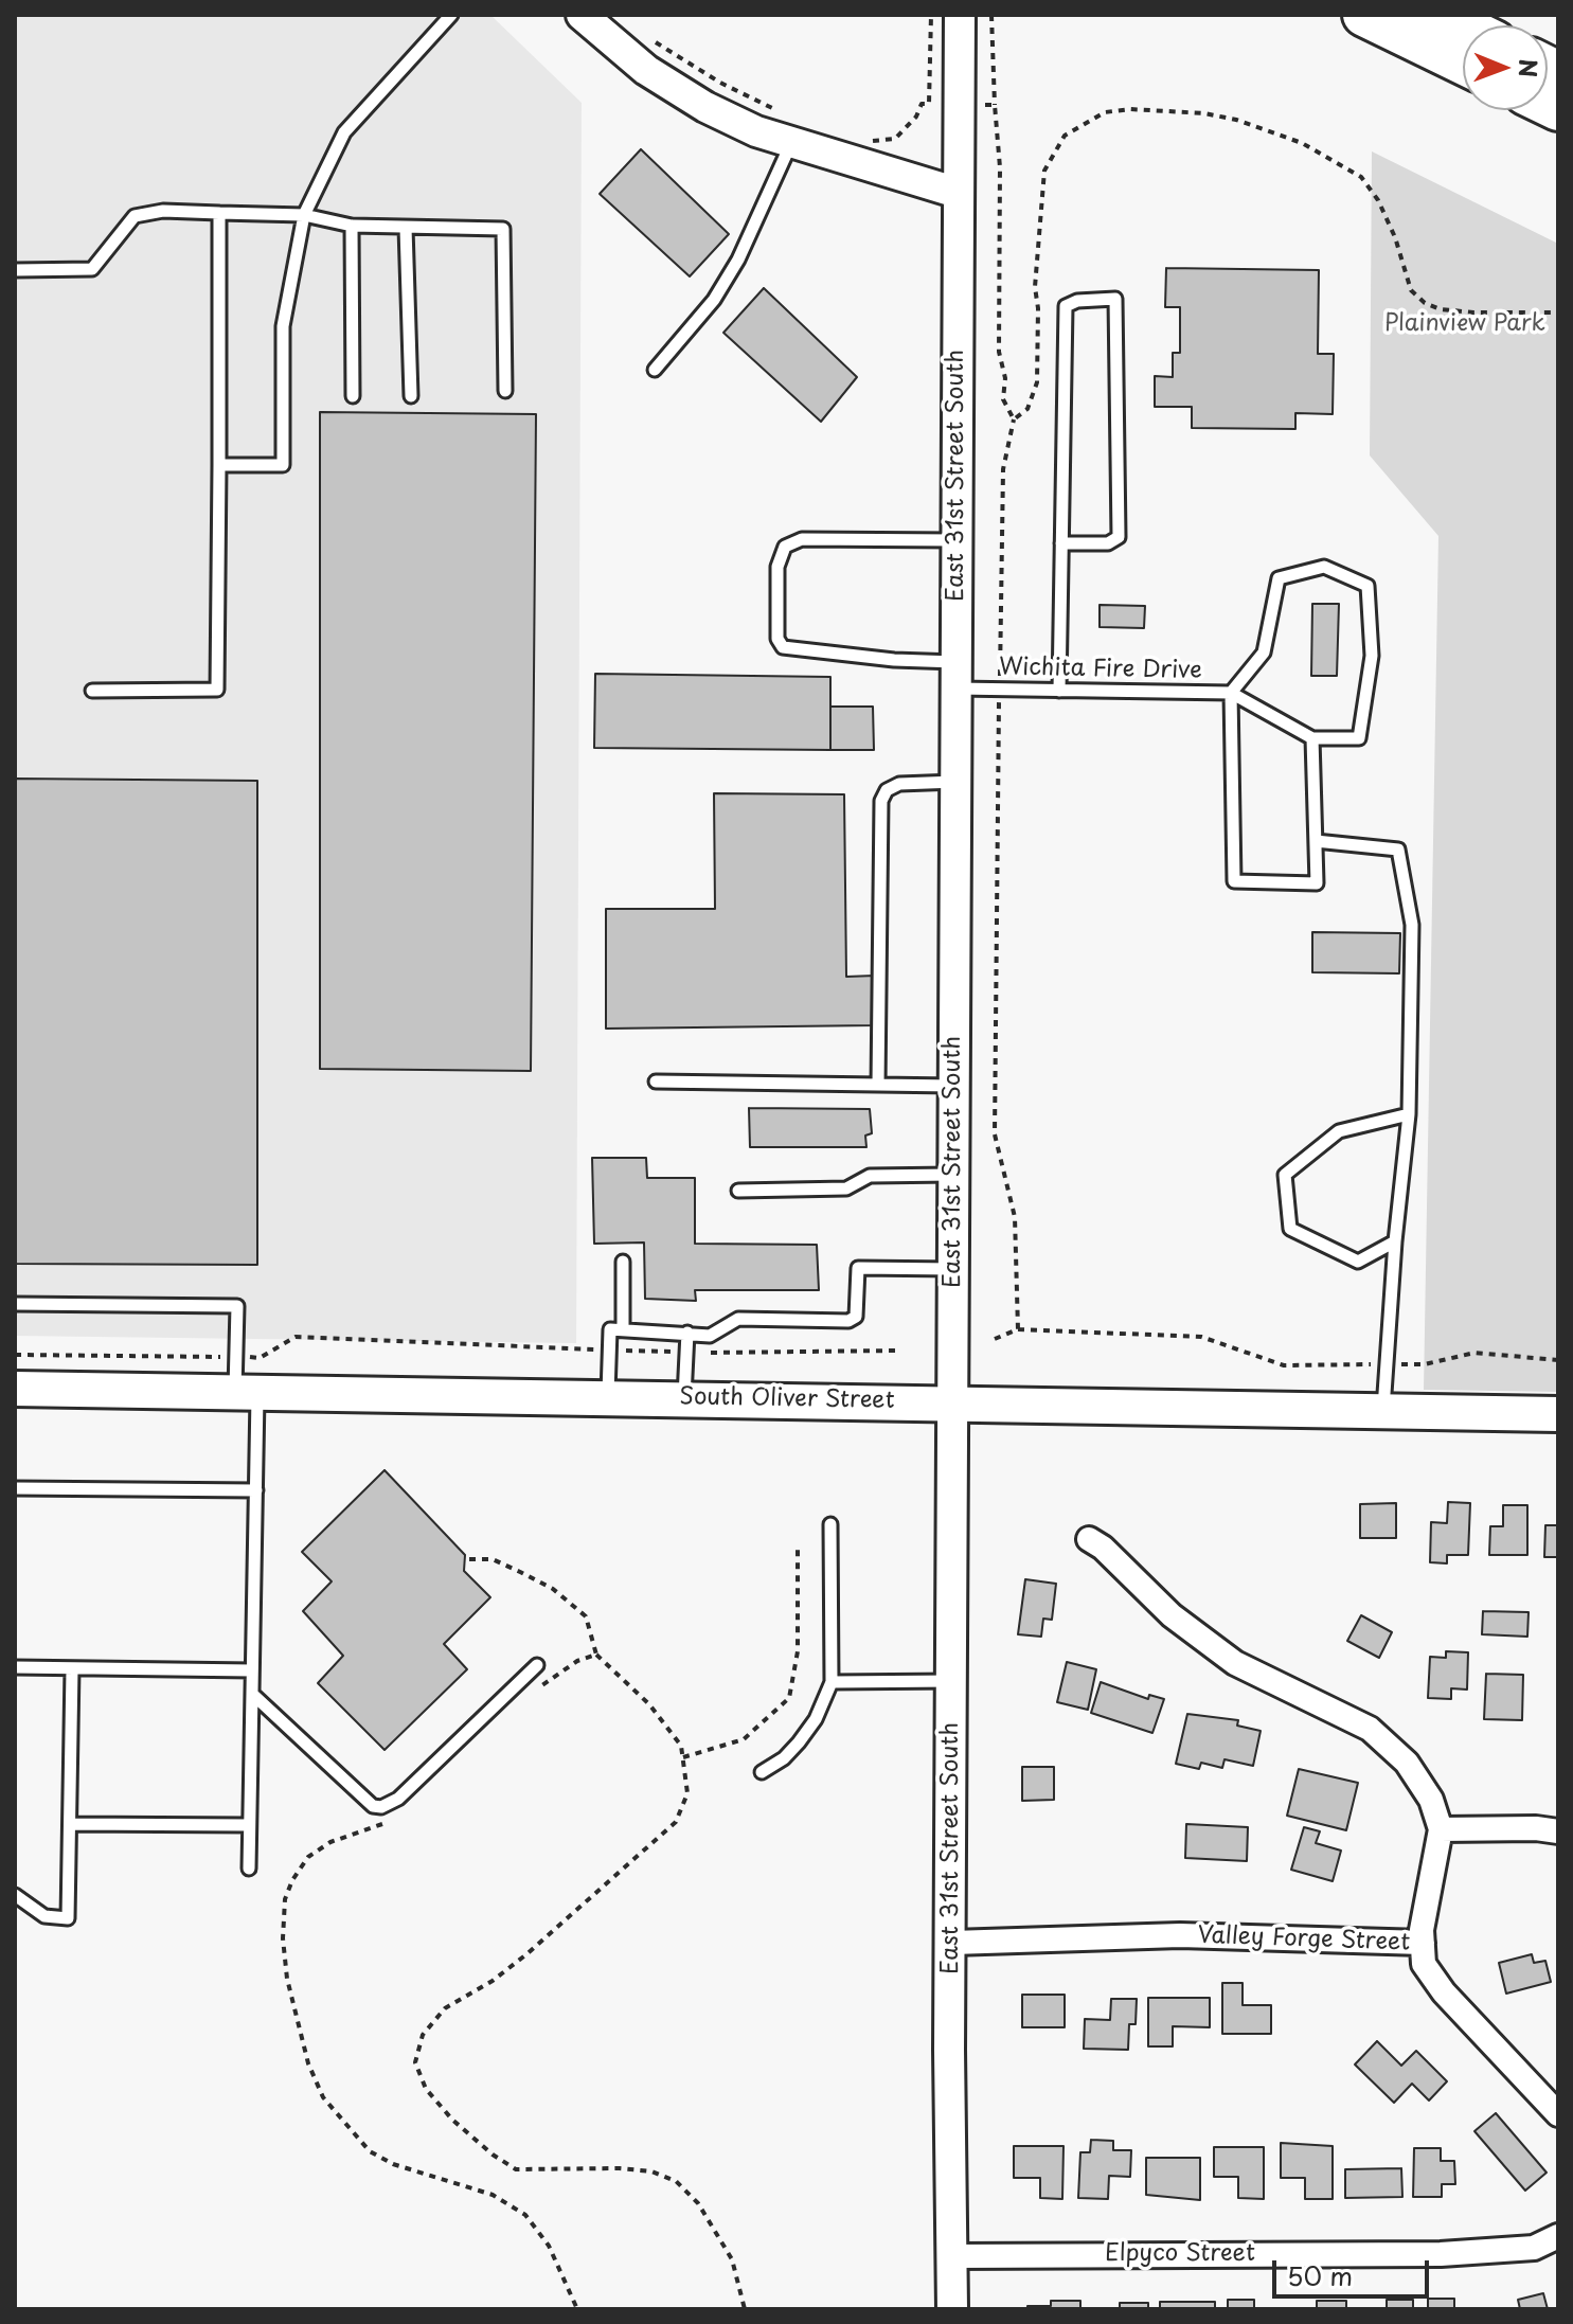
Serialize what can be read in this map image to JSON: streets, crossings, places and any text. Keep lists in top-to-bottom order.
{
  "streets": {
    "main road": ["South Oliver Street"],
    "street": ["East 31st Street South", "Valley Forge Street", "Elpyco Street"],
    "lane": ["Wichita Fire Drive"]
  },
  "crossings": [
    ["East 31st Street South", "Wichita Fire Drive"],
    ["East 31st Street South", "South Oliver Street"],
    ["East 31st Street South", "Valley Forge Street"],
    ["East 31st Street South", "Elpyco Street"]
  ],
  "parks": ["Plainview Park"],
  "scale_bar": "50 m",
  "north": "right"
}
